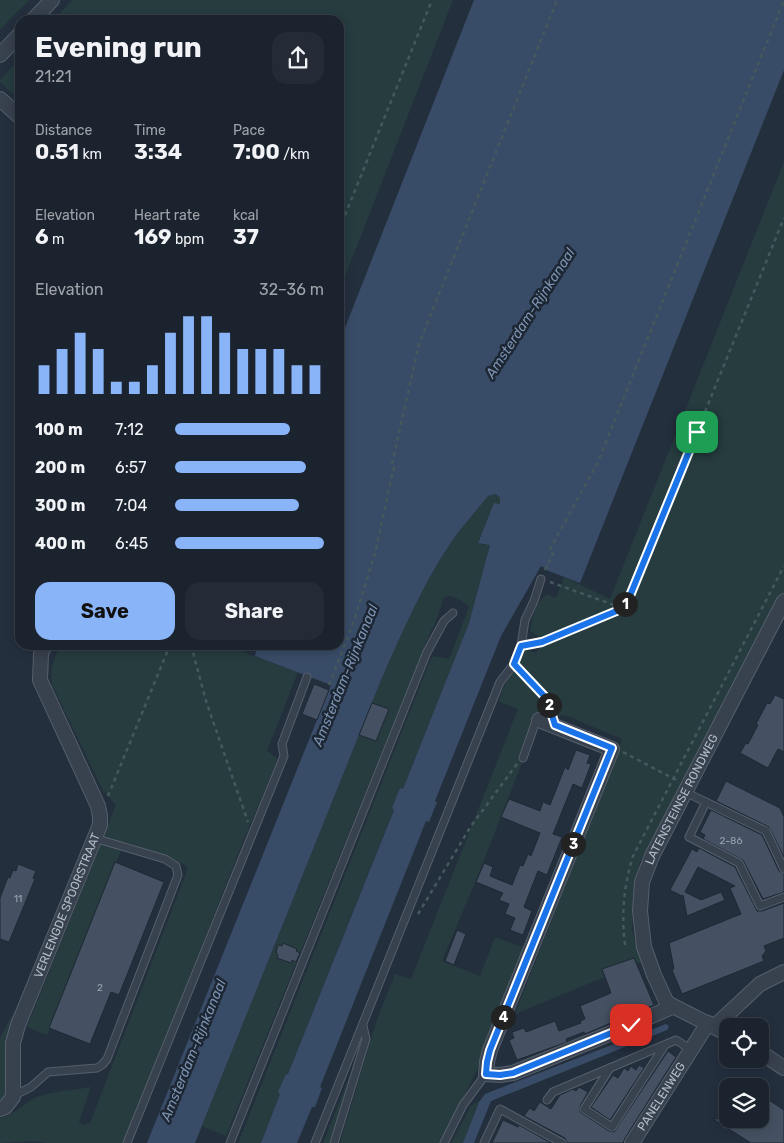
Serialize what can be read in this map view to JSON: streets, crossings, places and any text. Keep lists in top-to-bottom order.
{
  "streets": {
    "street": ["LATENSTEINSE RONDWEG", "VERLENGDE SPOORSTRAAT", "PANELENWEG"]
  },
  "water": ["Amsterdam-Rijnkanaal"],
  "house_numbers": ["2-86", "11", "2"],
  "page": {
    "heading": ["Evening run", "21:21"],
    "stats": [
      ["Distance", "0.51 km"],
      ["Time", "3:34"],
      ["Pace", "7:00 /km"],
      ["Elevation", "6 m"],
      ["Heart rate", "169 bpm"],
      ["kcal", "37"]
    ],
    "chart": ["Elevation", "32–36 m"],
    "list": [
      {
        "name": "100 m",
        "note": "7:12"
      },
      {
        "name": "200 m",
        "note": "6:57"
      },
      {
        "name": "300 m",
        "note": "7:04"
      },
      {
        "name": "400 m",
        "note": "6:45"
      }
    ],
    "buttons": ["Save", "Share"],
    "pins": [
      "1",
      "2",
      "3",
      "4"
    ]
  }
}
